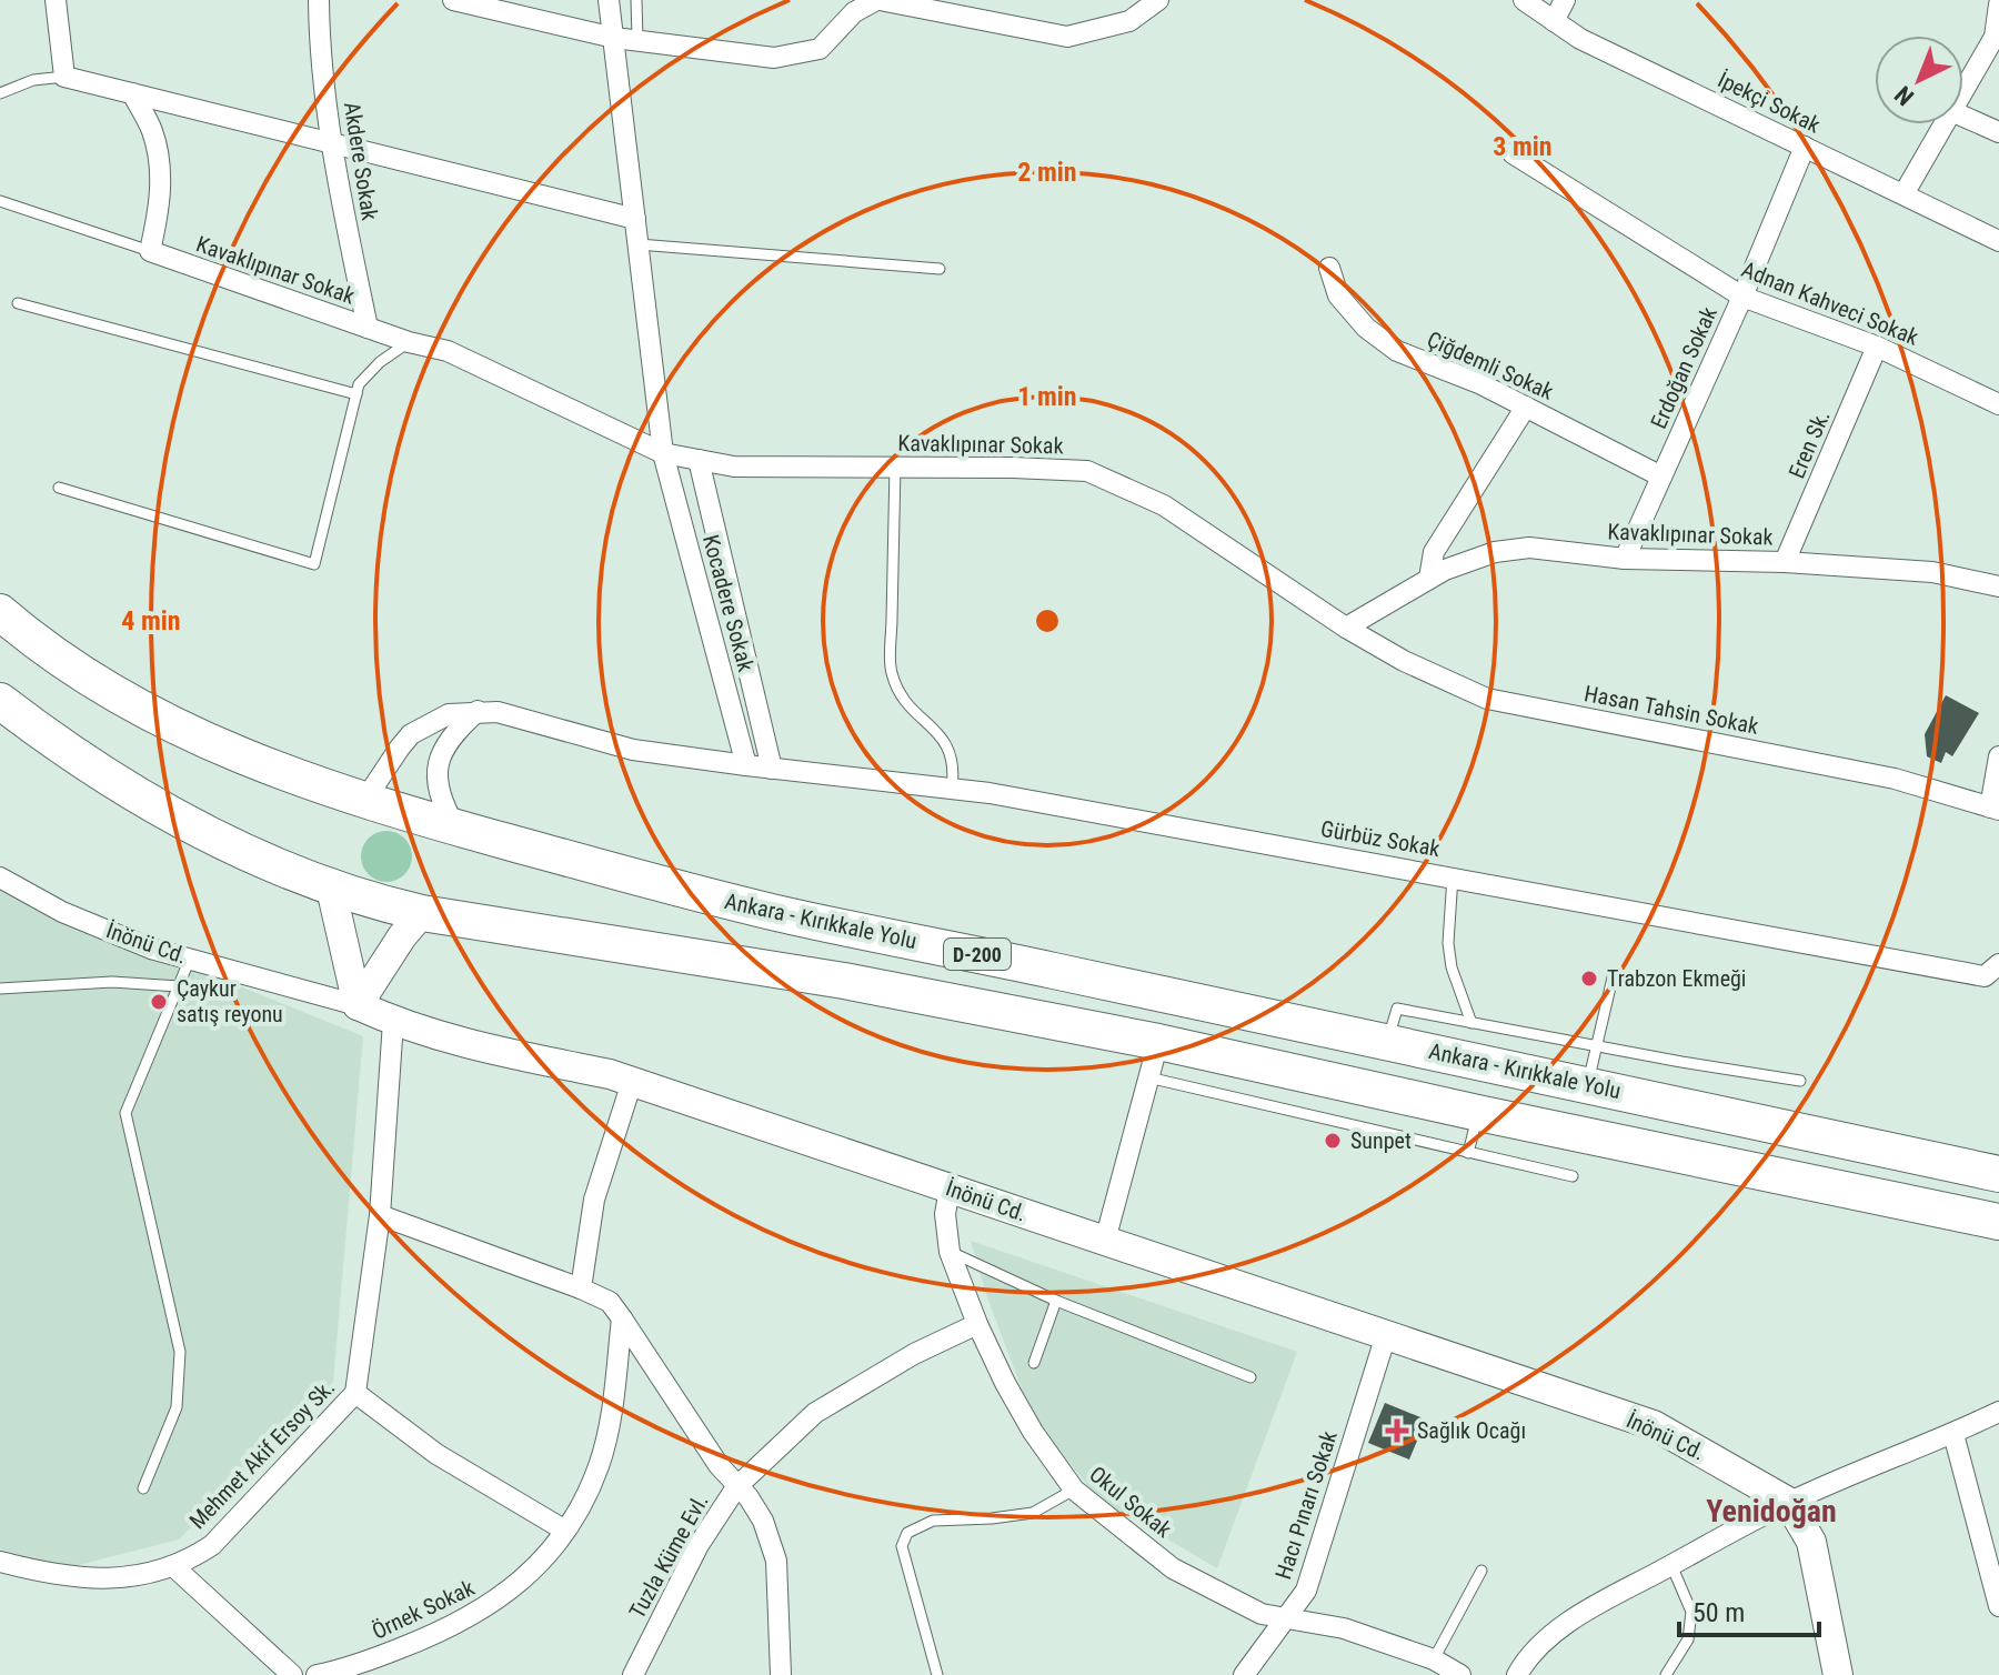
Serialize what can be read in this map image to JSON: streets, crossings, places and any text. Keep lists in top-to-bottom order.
{
  "streets": {
    "highway": ["Ankara - Kırıkkale Yolu", "D-200"],
    "street": [
      "İpekçi Sokak",
      "Akdere Sokak",
      "Kavaklıpınar Sokak",
      "Adnan Kahveci Sokak",
      "Çiğdemli Sokak",
      "Erdoğan Sokak",
      "Eren Sk.",
      "Kocadere Sokak",
      "Hasan Tahsin Sokak",
      "Gürbüz Sokak",
      "İnönü Cd.",
      "Mehmet Akif Ersoy Sk.",
      "Okul Sokak",
      "Hacı Pınarı Sokak",
      "Tuzla Küme Evl.",
      "Örnek Sokak"
    ]
  },
  "crossings": [
    ["İpekçi Sokak", "Erdoğan Sokak"],
    ["Akdere Sokak", "Kavaklıpınar Sokak"],
    ["Kavaklıpınar Sokak", "Erdoğan Sokak"],
    ["Kavaklıpınar Sokak", "Eren Sk."],
    ["Kavaklıpınar Sokak", "Kocadere Sokak"],
    ["Kavaklıpınar Sokak", "Hasan Tahsin Sokak"],
    ["Adnan Kahveci Sokak", "Erdoğan Sokak"],
    ["Adnan Kahveci Sokak", "Eren Sk."],
    ["Çiğdemli Sokak", "Erdoğan Sokak"],
    ["Kocadere Sokak", "Gürbüz Sokak"],
    ["Gürbüz Sokak", "Ankara - Kırıkkale Yolu"],
    ["İnönü Cd.", "Mehmet Akif Ersoy Sk."],
    ["İnönü Cd.", "Okul Sokak"],
    ["İnönü Cd.", "Hacı Pınarı Sokak"],
    ["Okul Sokak", "Hacı Pınarı Sokak"],
    ["Okul Sokak", "Tuzla Küme Evl."]
  ],
  "districts": ["Yenidoğan"],
  "places": {
    "other": ["Trabzon Ekmeği", "Çaykur satış reyonu", "Sunpet"],
    "health": ["Sağlık Ocağı"]
  },
  "scale_bar": "50 m",
  "north": "bottom left",
  "rings": [
    "3 min",
    "2 min",
    "1 min",
    "4 min"
  ]
}
